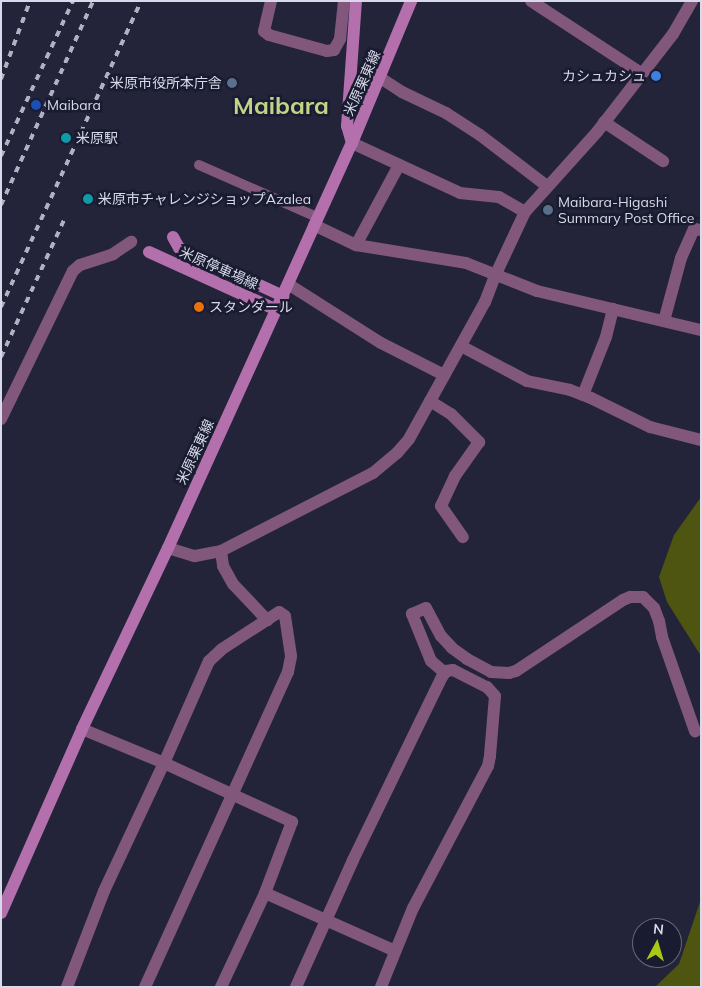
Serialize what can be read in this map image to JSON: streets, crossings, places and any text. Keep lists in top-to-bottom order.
{
  "streets": {
    "main road": ["米原栗東線", "米原停車場線"]
  },
  "crossings": [
    ["米原栗東線", "米原停車場線"]
  ],
  "districts": ["Maibara"],
  "places": [
    "カシュカシュ",
    "米原市役所本庁舎",
    "Maibara",
    "米原駅",
    "米原市チャレンジショップAzalea",
    "Maibara-Higashi Summary Post Office",
    "スタンダール"
  ],
  "north": "top"
}
